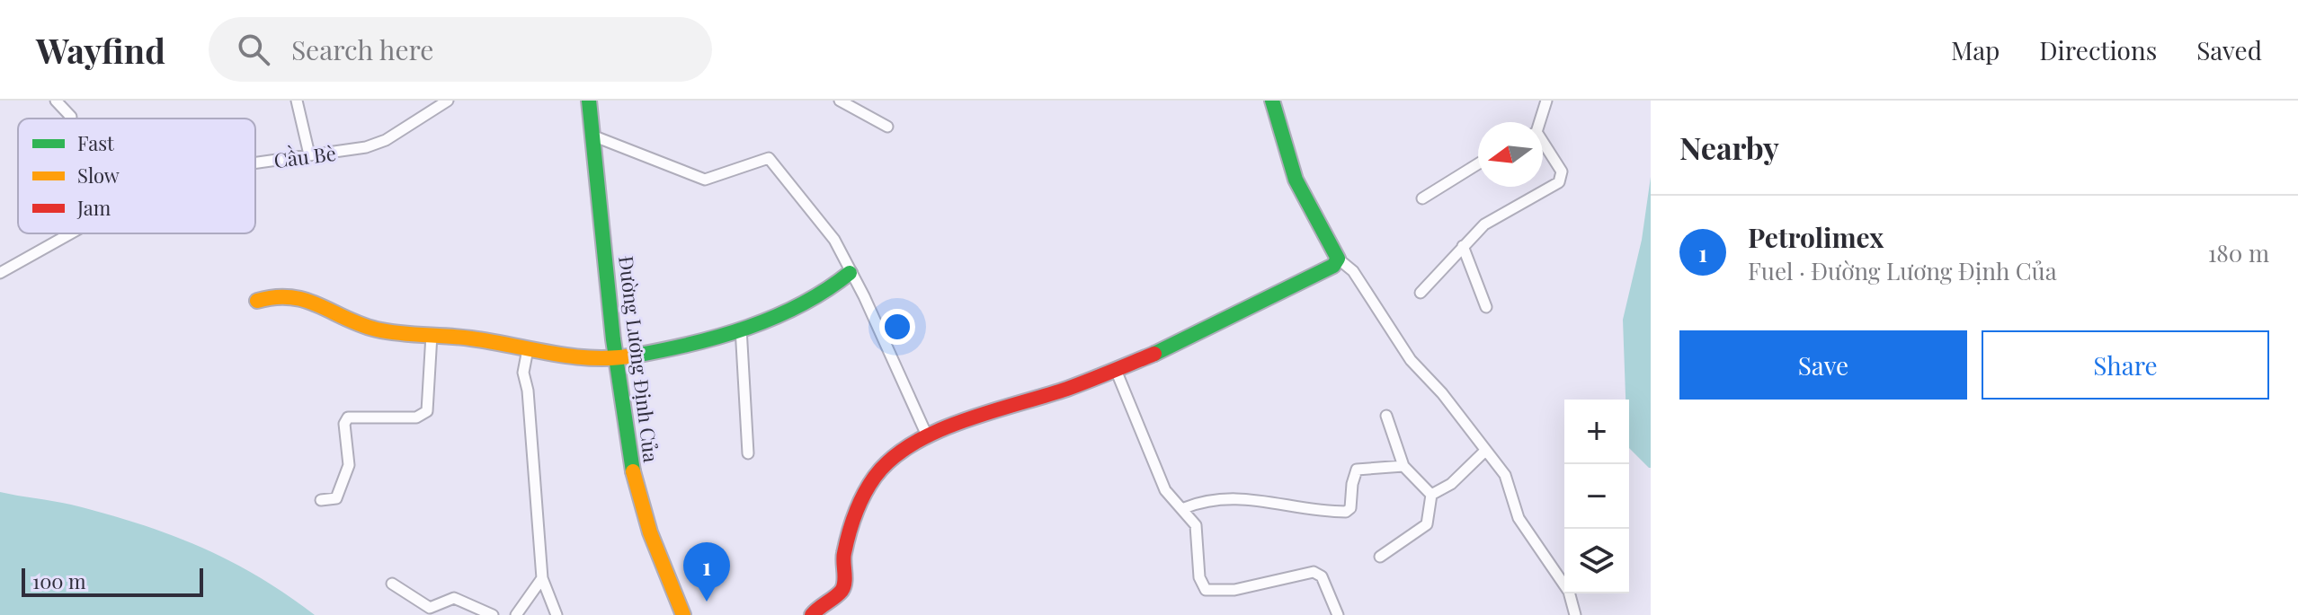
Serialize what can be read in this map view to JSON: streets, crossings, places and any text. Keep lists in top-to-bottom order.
{
  "streets": {
    "street": ["Cầu Bè", "Đường Lương Định Của"]
  },
  "legend": ["Fast", "Slow", "Jam"],
  "scale_bar": "100 m",
  "north": "left",
  "page": {
    "header": "Wayfind",
    "search": "Search here",
    "nav": ["Map", "Directions", "Saved"],
    "heading": "Nearby",
    "list": [
      {
        "mark": "1",
        "name": "Petrolimex",
        "note": "Fuel · Đường Lương Định Của",
        "value": "180 m"
      }
    ],
    "buttons": ["Save", "Share"],
    "map_buttons": ["+", "−"],
    "pins": "1",
    "scale": "100 m"
  }
}
